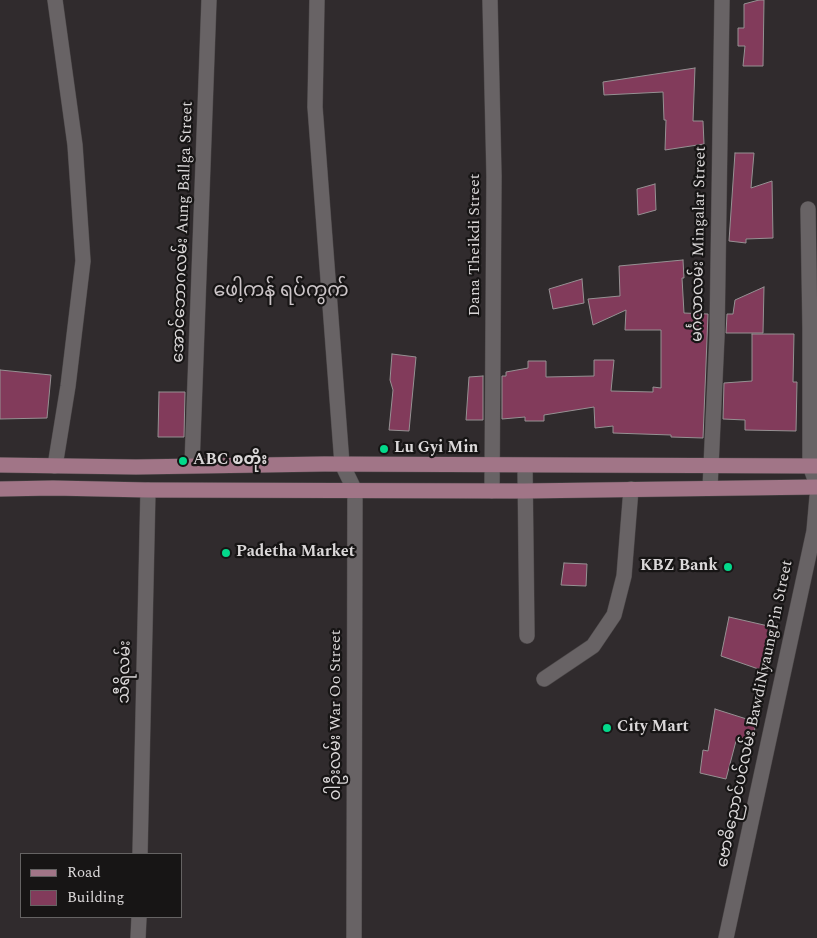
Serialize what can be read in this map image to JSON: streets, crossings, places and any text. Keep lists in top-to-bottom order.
{
  "streets": {
    "street": [
      "အောင်ဘောဂလမ်း Aung Ballga Street",
      "မင်္ဂလာလမ်း Mingalar Street",
      "Dana Theikdi Street",
      "သီရိလမ်း",
      "ဗောဓိညောင်ပင်လမ်း BawdiNyaungPin Street",
      "ဝါဦးလမ်း War Oo Street"
    ]
  },
  "districts": ["ဖေါ့ကန် ရပ်ကွက်"],
  "places": [
    "Lu Gyi Min",
    "ABC စတိုး",
    "Padetha Market",
    "KBZ Bank",
    "City Mart"
  ],
  "legend": ["Road", "Building"]
}
